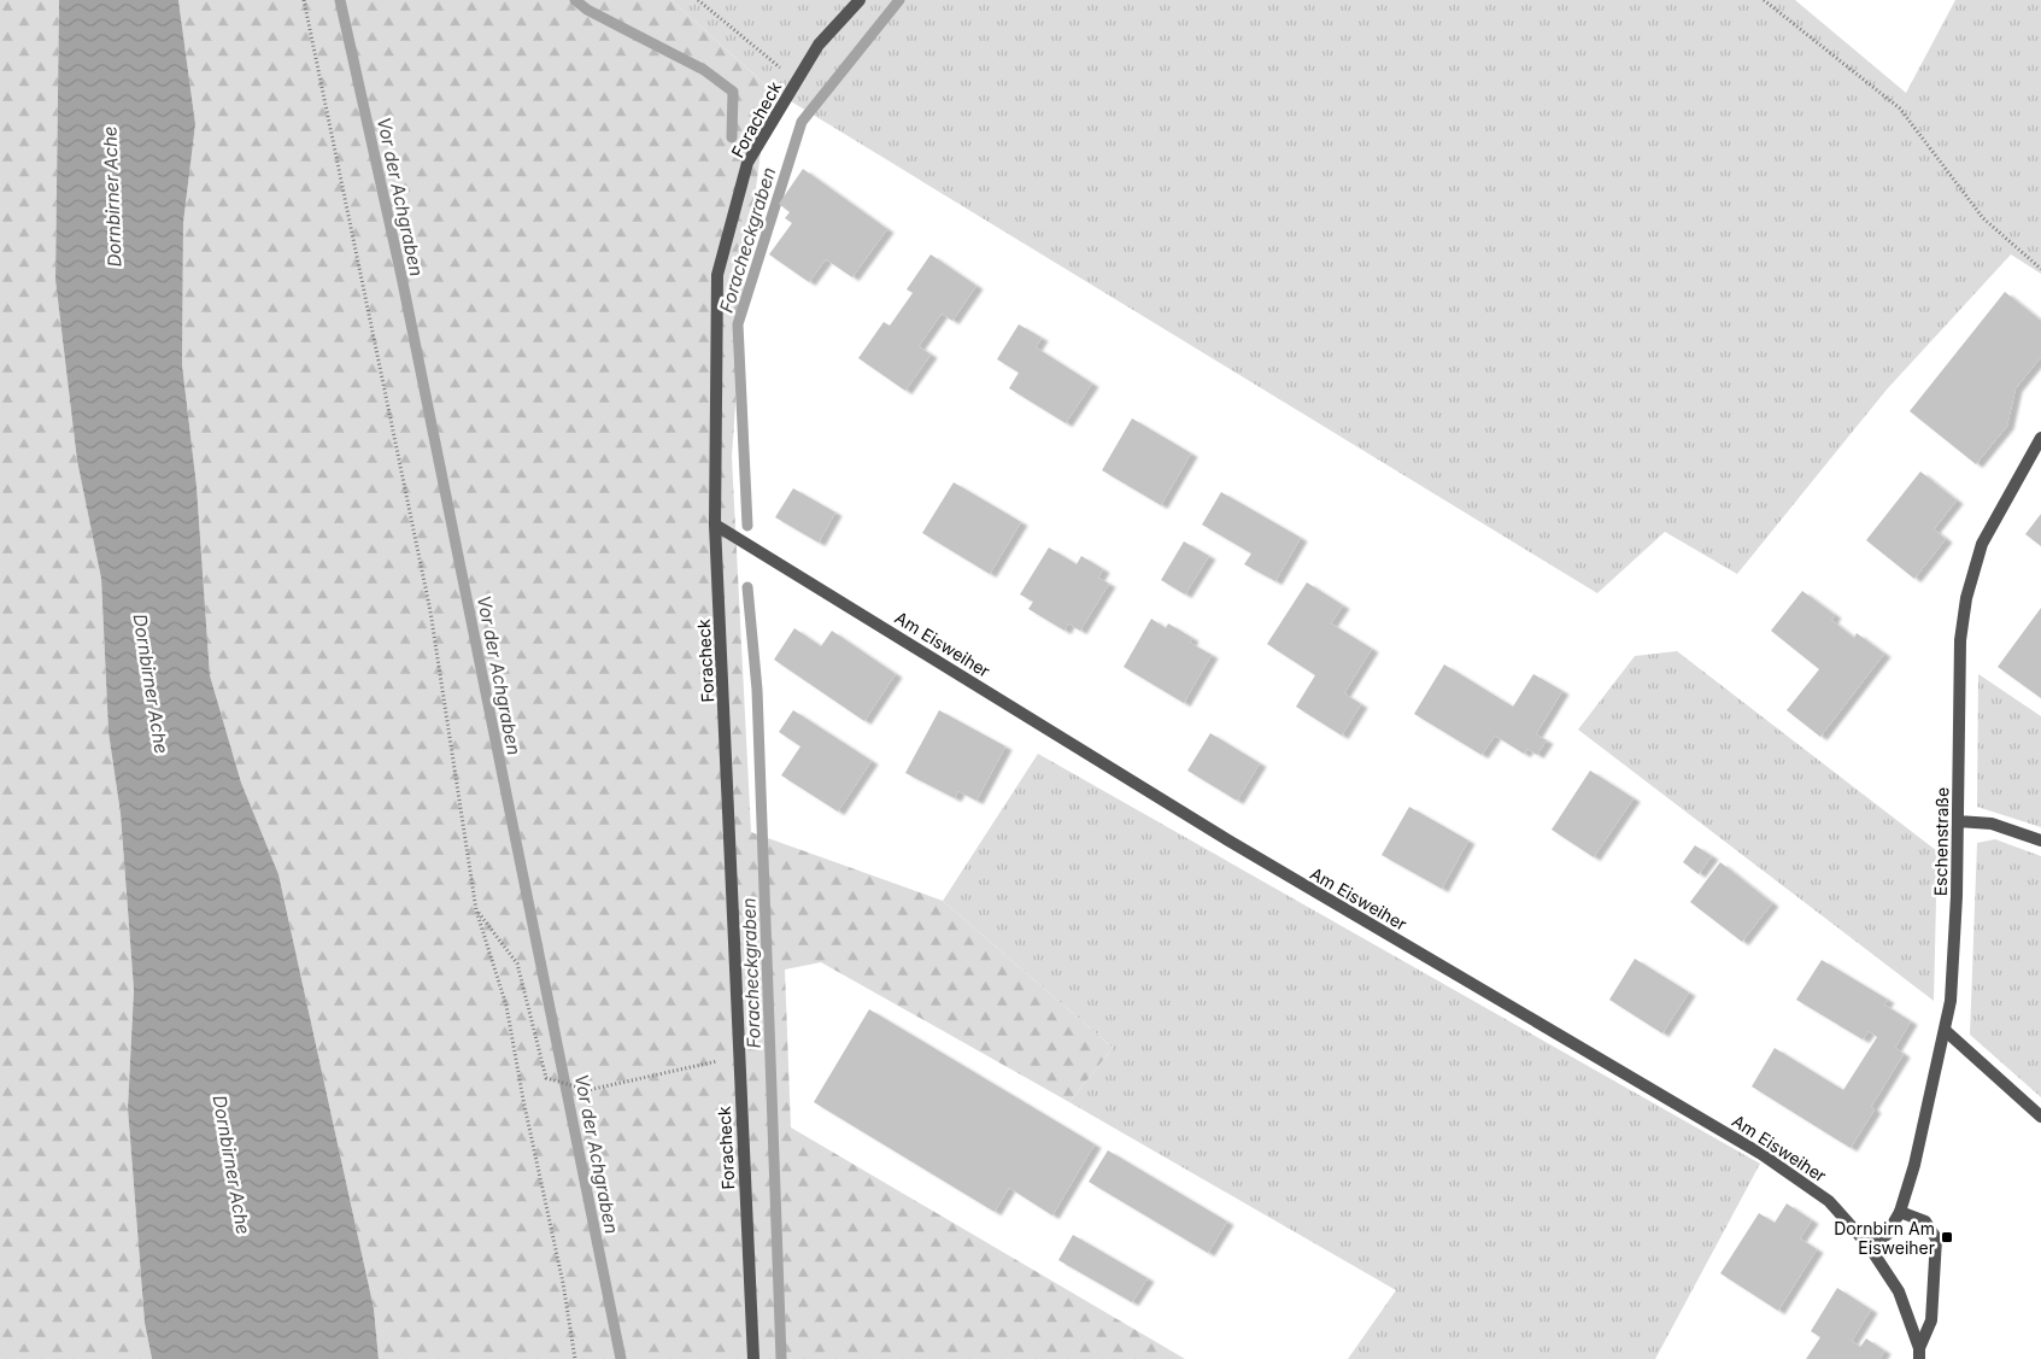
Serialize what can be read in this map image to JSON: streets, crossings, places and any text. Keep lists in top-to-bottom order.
{
  "streets": {
    "street": ["Foracheck", "Am Eisweiher", "Eschenstraße"]
  },
  "crossings": [
    ["Foracheck", "Am Eisweiher"],
    ["Am Eisweiher", "Eschenstraße"]
  ],
  "water": ["Dornbirner Ache", "Vor der Achgraben", "Foracheckgraben"],
  "places": {
    "transit": ["Dornbirn Am Eisweiher"]
  }
}
